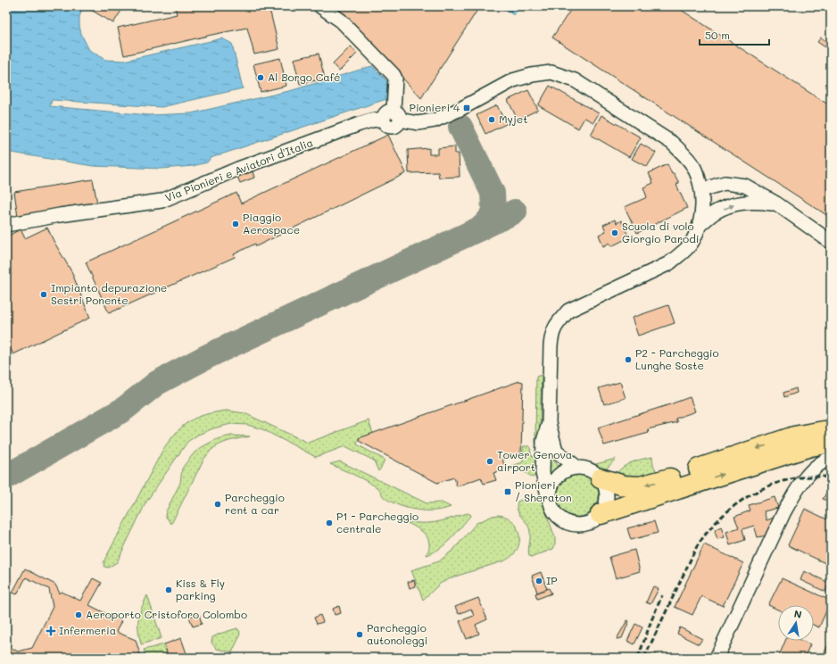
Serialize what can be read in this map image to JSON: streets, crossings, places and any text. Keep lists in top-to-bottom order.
{
  "streets": {
    "street": ["Via Pionieri e Aviatori d'Italia"]
  },
  "places": {
    "other": [
      "Al Borgo Café",
      "Myjet",
      "Piaggio Aerospace",
      "Scuola di volo Giorgio Parodi",
      "Impianto depurazione Sestri Ponente",
      "P2 - Parcheggio Lunghe Soste",
      "Tower Genova airport",
      "Parcheggio rent a car",
      "P1 - Parcheggio centrale",
      "IP",
      "Kiss & Fly parking",
      "Aeroporto Cristoforo Colombo",
      "Parcheggio autonoleggi"
    ],
    "transit": ["Pionieri 4", "Pionieri / Sheraton"],
    "health": ["Infermeria"]
  },
  "scale_bar": "50 m",
  "north": "top"
}
